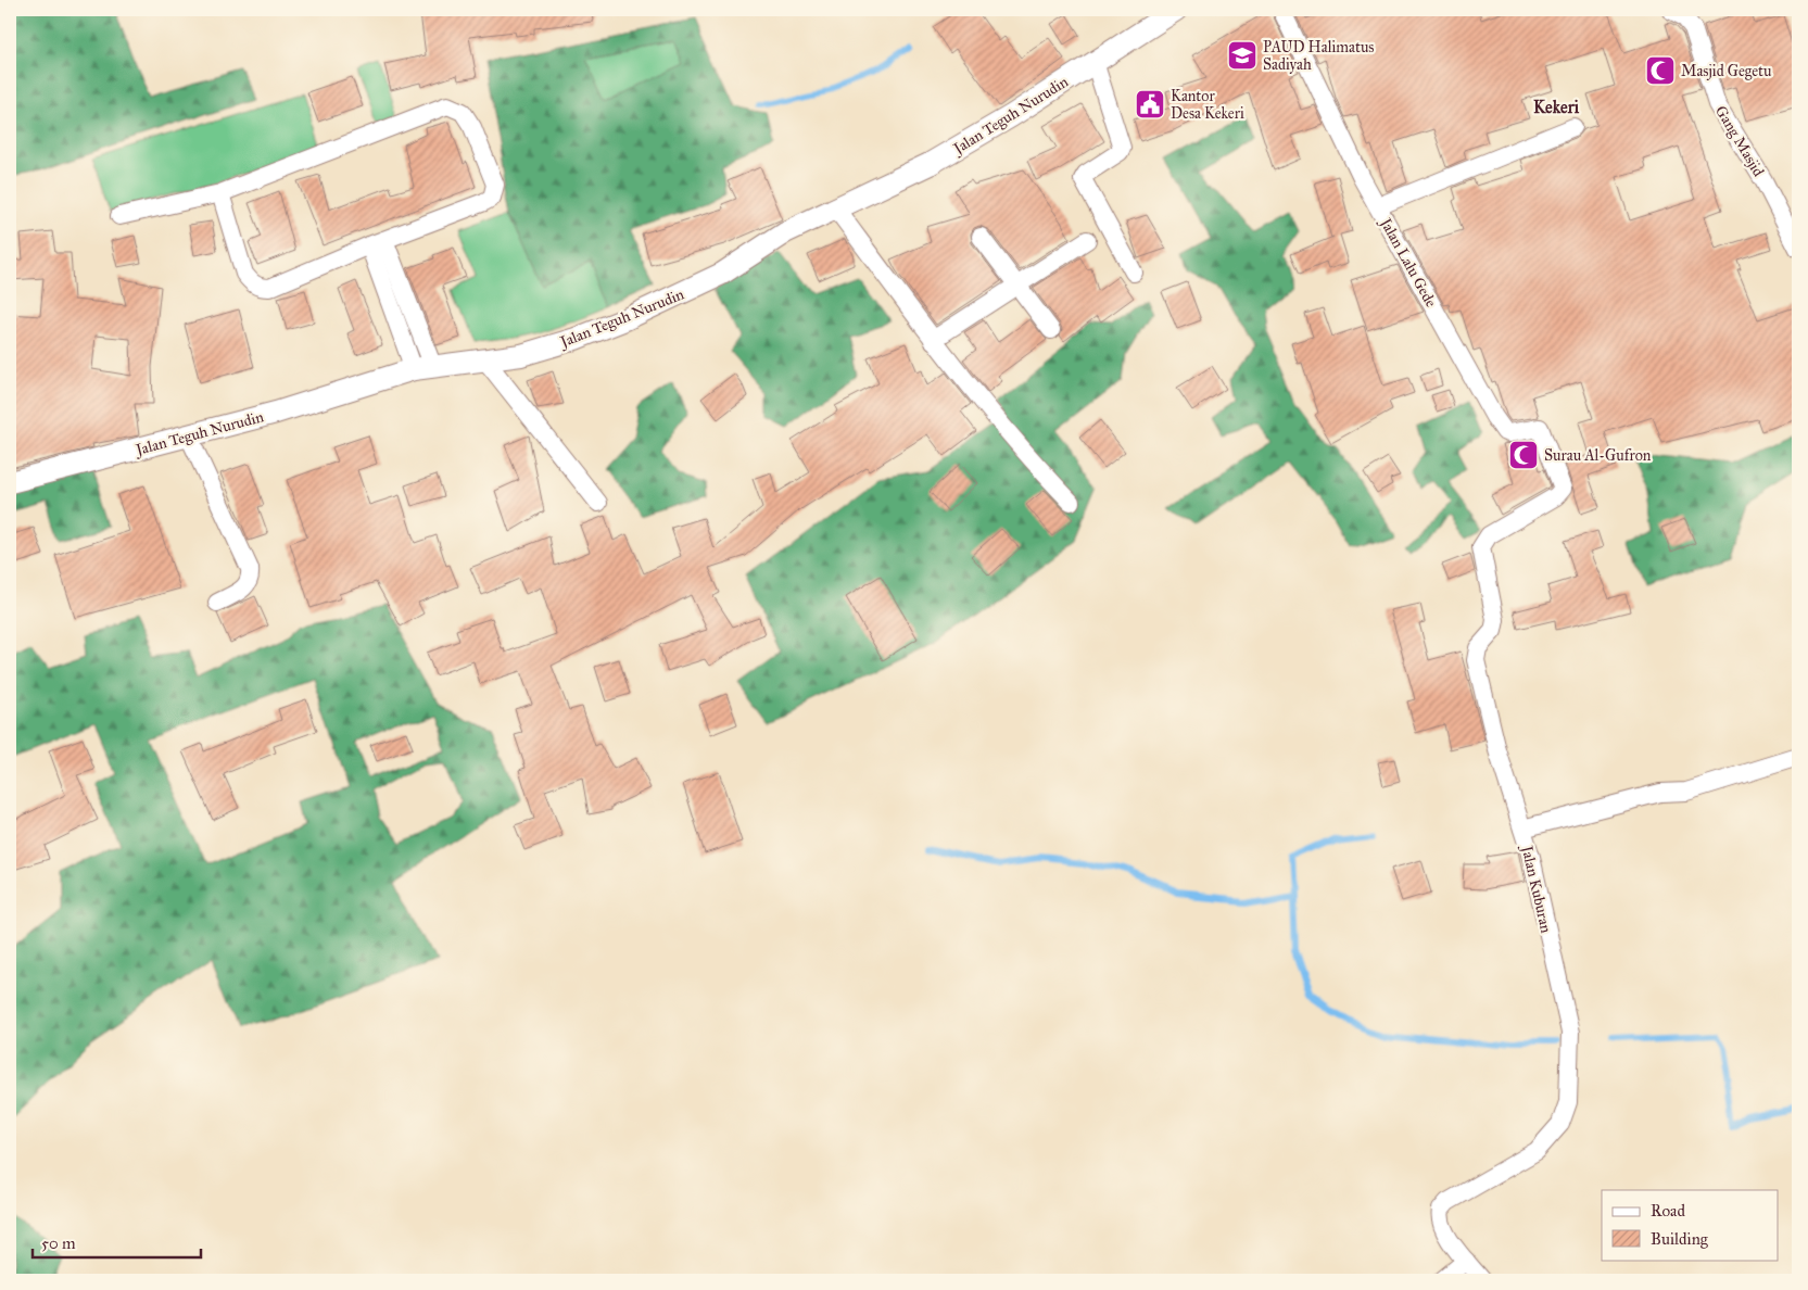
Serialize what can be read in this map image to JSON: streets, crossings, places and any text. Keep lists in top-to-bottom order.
{
  "streets": {
    "street": [
      "Jalan Teguh Nurudin",
      "Gang Masjid",
      "Jalan Lalu Gede",
      "Jalan Kuburan"
    ]
  },
  "crossings": [
    ["Jalan Lalu Gede", "Jalan Kuburan"]
  ],
  "districts": ["Kekeri"],
  "places": {
    "school or university": ["PAUD Halimatus Sadiyah"],
    "mosque": ["Masjid Gegetu", "Surau Al-Gufron"],
    "public building": ["Kantor Desa Kekeri"]
  },
  "legend": ["Road", "Building"],
  "scale_bar": "50 m"
}
